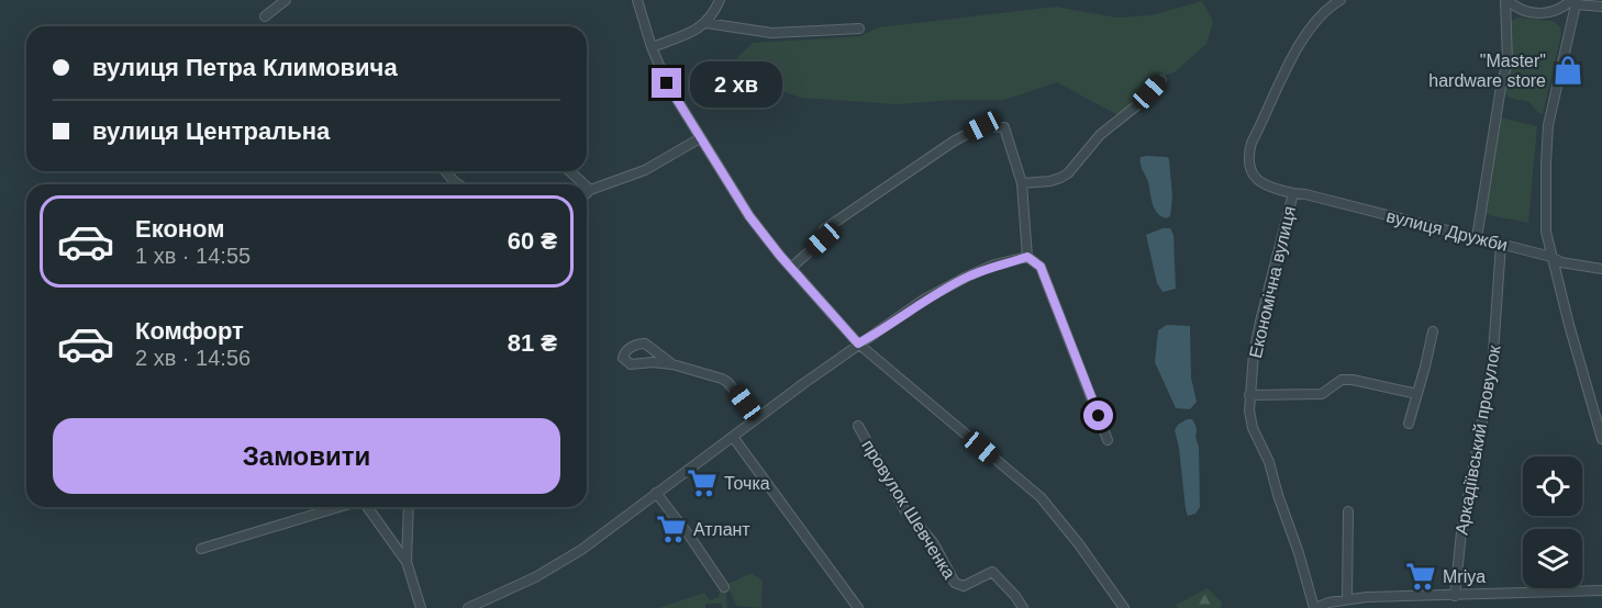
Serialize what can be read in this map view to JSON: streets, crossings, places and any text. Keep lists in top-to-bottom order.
{
  "streets": {
    "street": [
      "вулиця Дружби",
      "Економічна вулиця",
      "Аркадіївський провулок",
      "провулок Шевченка"
    ]
  },
  "crossings": [
    ["вулиця Дружби", "Економічна вулиця"],
    ["вулиця Дружби", "Аркадіївський провулок"]
  ],
  "places": {
    "shop": ["\"Master\" hardware store"],
    "supermarket": ["Точка", "Атлант", "Mriya"]
  },
  "page": {
    "banner": ["вулиця Петра Климовича", "вулиця Центральна"],
    "bubble": "2 хв",
    "list": [
      {
        "name": "Економ",
        "note": "1 хв · 14:55",
        "value": "60 ₴"
      },
      {
        "name": "Комфорт",
        "note": "2 хв · 14:56",
        "value": "81 ₴"
      }
    ],
    "buttons": "Замовити"
  }
}
